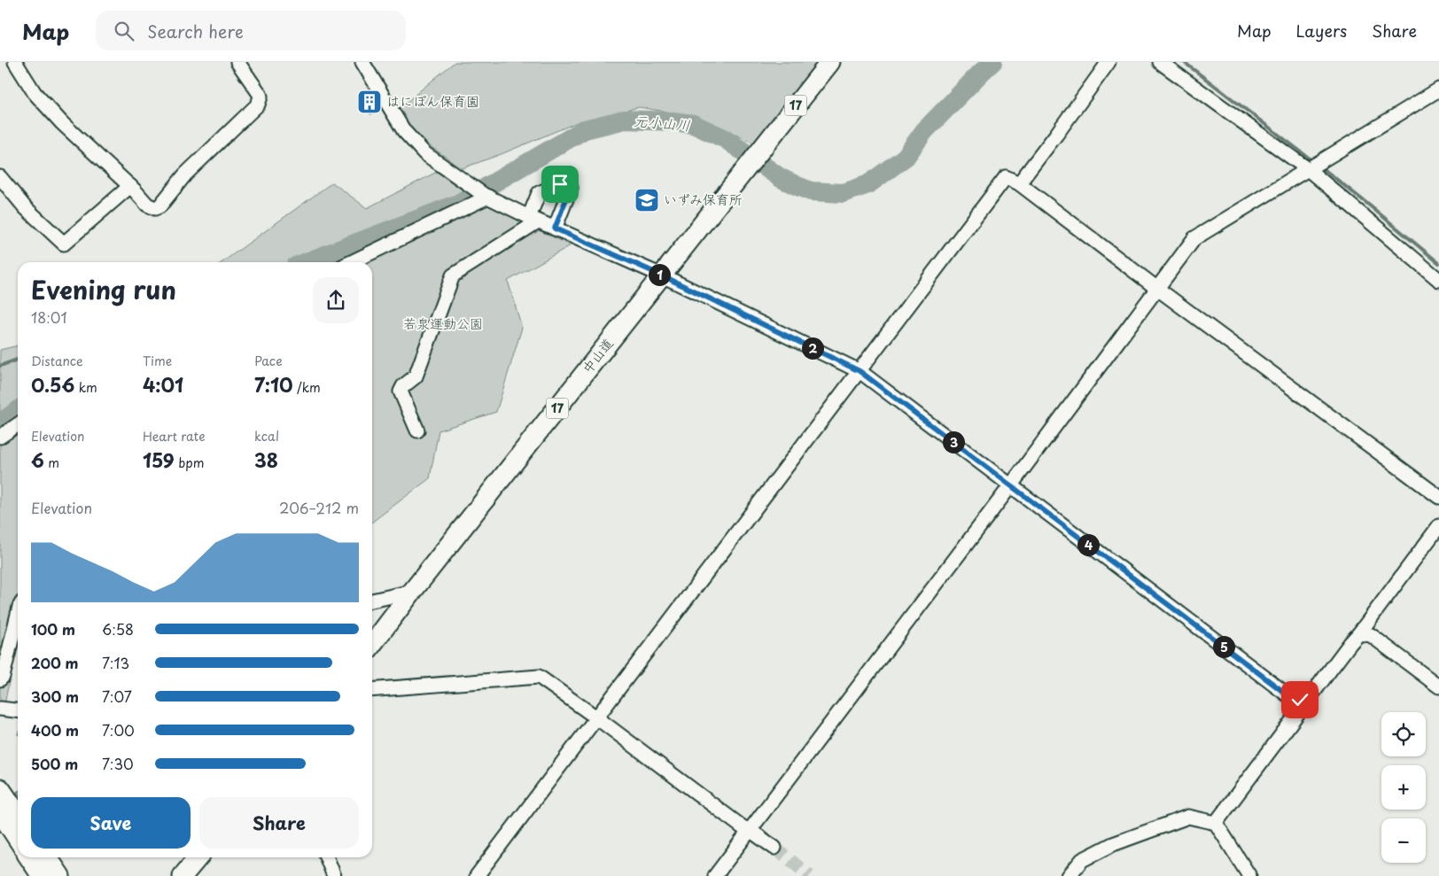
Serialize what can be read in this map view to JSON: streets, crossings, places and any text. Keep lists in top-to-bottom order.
{
  "streets": {
    "highway": ["17", "中山道"]
  },
  "water": ["元小山川"],
  "parks": ["若泉運動公園"],
  "places": {
    "building": ["はにぽん保育園"],
    "school or university": ["いずみ保育所"]
  },
  "page": {
    "header": "Map",
    "search": "Search here",
    "nav": ["Map", "Layers", "Share"],
    "heading": ["Evening run", "18:01"],
    "pins": [
      "1",
      "2",
      "3",
      "4",
      "5"
    ],
    "stats": [
      ["Distance", "0.56 km"],
      ["Time", "4:01"],
      ["Pace", "7:10 /km"],
      ["Elevation", "6 m"],
      ["Heart rate", "159 bpm"],
      ["kcal", "38"]
    ],
    "chart": ["Elevation", "206–212 m"],
    "list": [
      {
        "name": "100 m",
        "note": "6:58"
      },
      {
        "name": "200 m",
        "note": "7:13"
      },
      {
        "name": "300 m",
        "note": "7:07"
      },
      {
        "name": "400 m",
        "note": "7:00"
      },
      {
        "name": "500 m",
        "note": "7:30"
      }
    ],
    "map_buttons": ["+", "−"],
    "buttons": ["Save", "Share"]
  }
}
